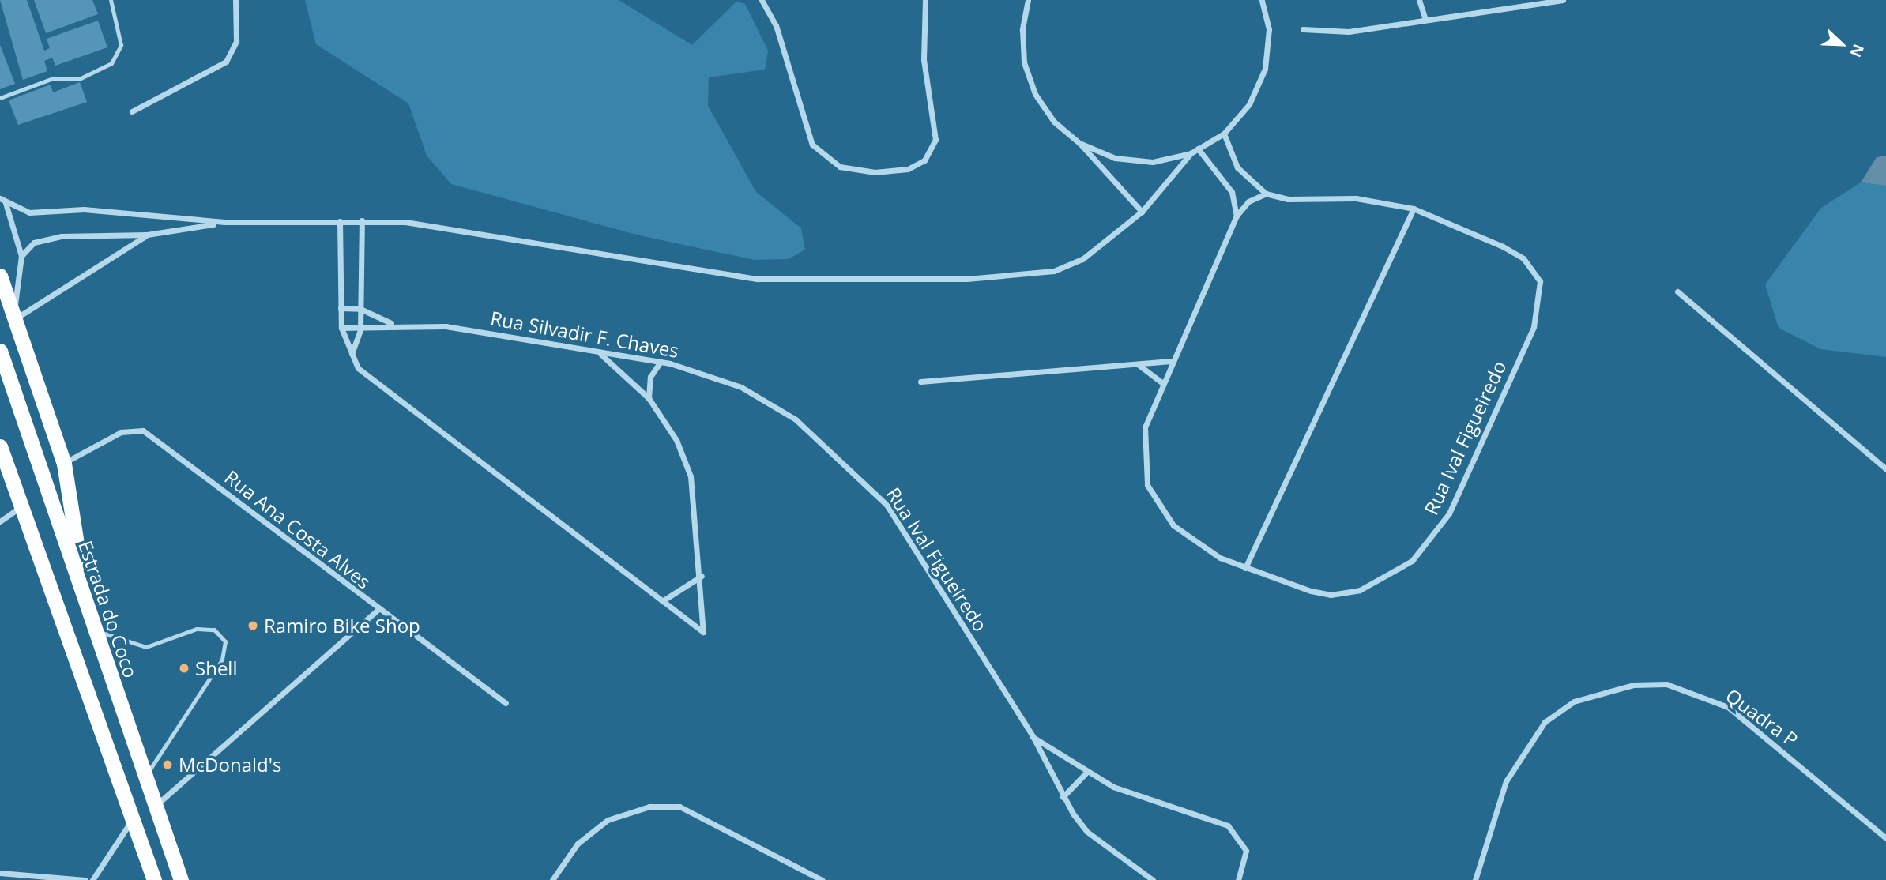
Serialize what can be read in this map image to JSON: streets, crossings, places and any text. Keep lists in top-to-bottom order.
{
  "streets": {
    "highway": ["Estrada do Coco"],
    "street": [
      "Rua Silvadir F. Chaves",
      "Rua Ival Figueiredo",
      "Rua Ana Costa Alves",
      "Quadra P"
    ]
  },
  "crossings": [
    ["Rua Silvadir F. Chaves", "Rua Ival Figueiredo"]
  ],
  "places": ["Ramiro Bike Shop", "Shell", "McDonald's"],
  "north": "bottom right"
}
